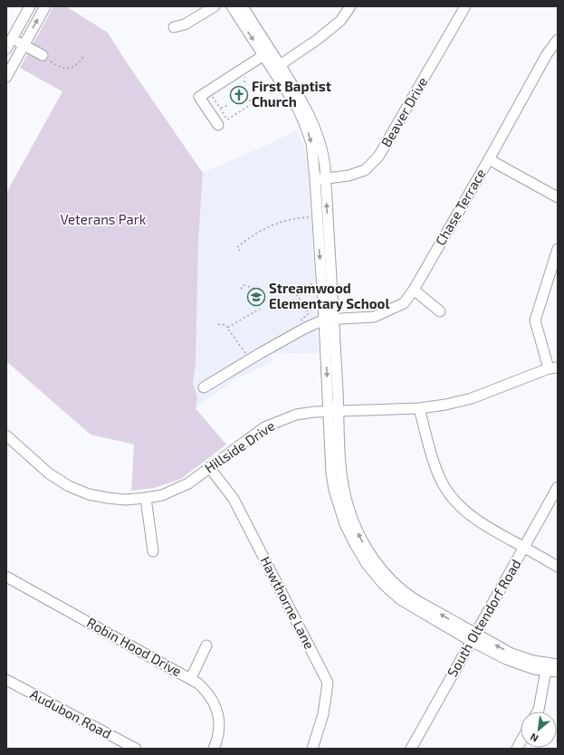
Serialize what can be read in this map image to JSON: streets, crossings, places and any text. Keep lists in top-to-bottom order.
{
  "streets": {
    "street": [
      "Beaver Drive",
      "Chase Terrace",
      "Hillside Drive",
      "Hawthorne Lane",
      "South Oltendorf Road",
      "Robin Hood Drive",
      "Audubon Road"
    ]
  },
  "crossings": [
    ["Hillside Drive", "Hawthorne Lane"]
  ],
  "parks": ["Veterans Park"],
  "places": {
    "church": ["First Baptist Church"],
    "school or university": ["Streamwood Elementary School"]
  },
  "north": "bottom left"
}
